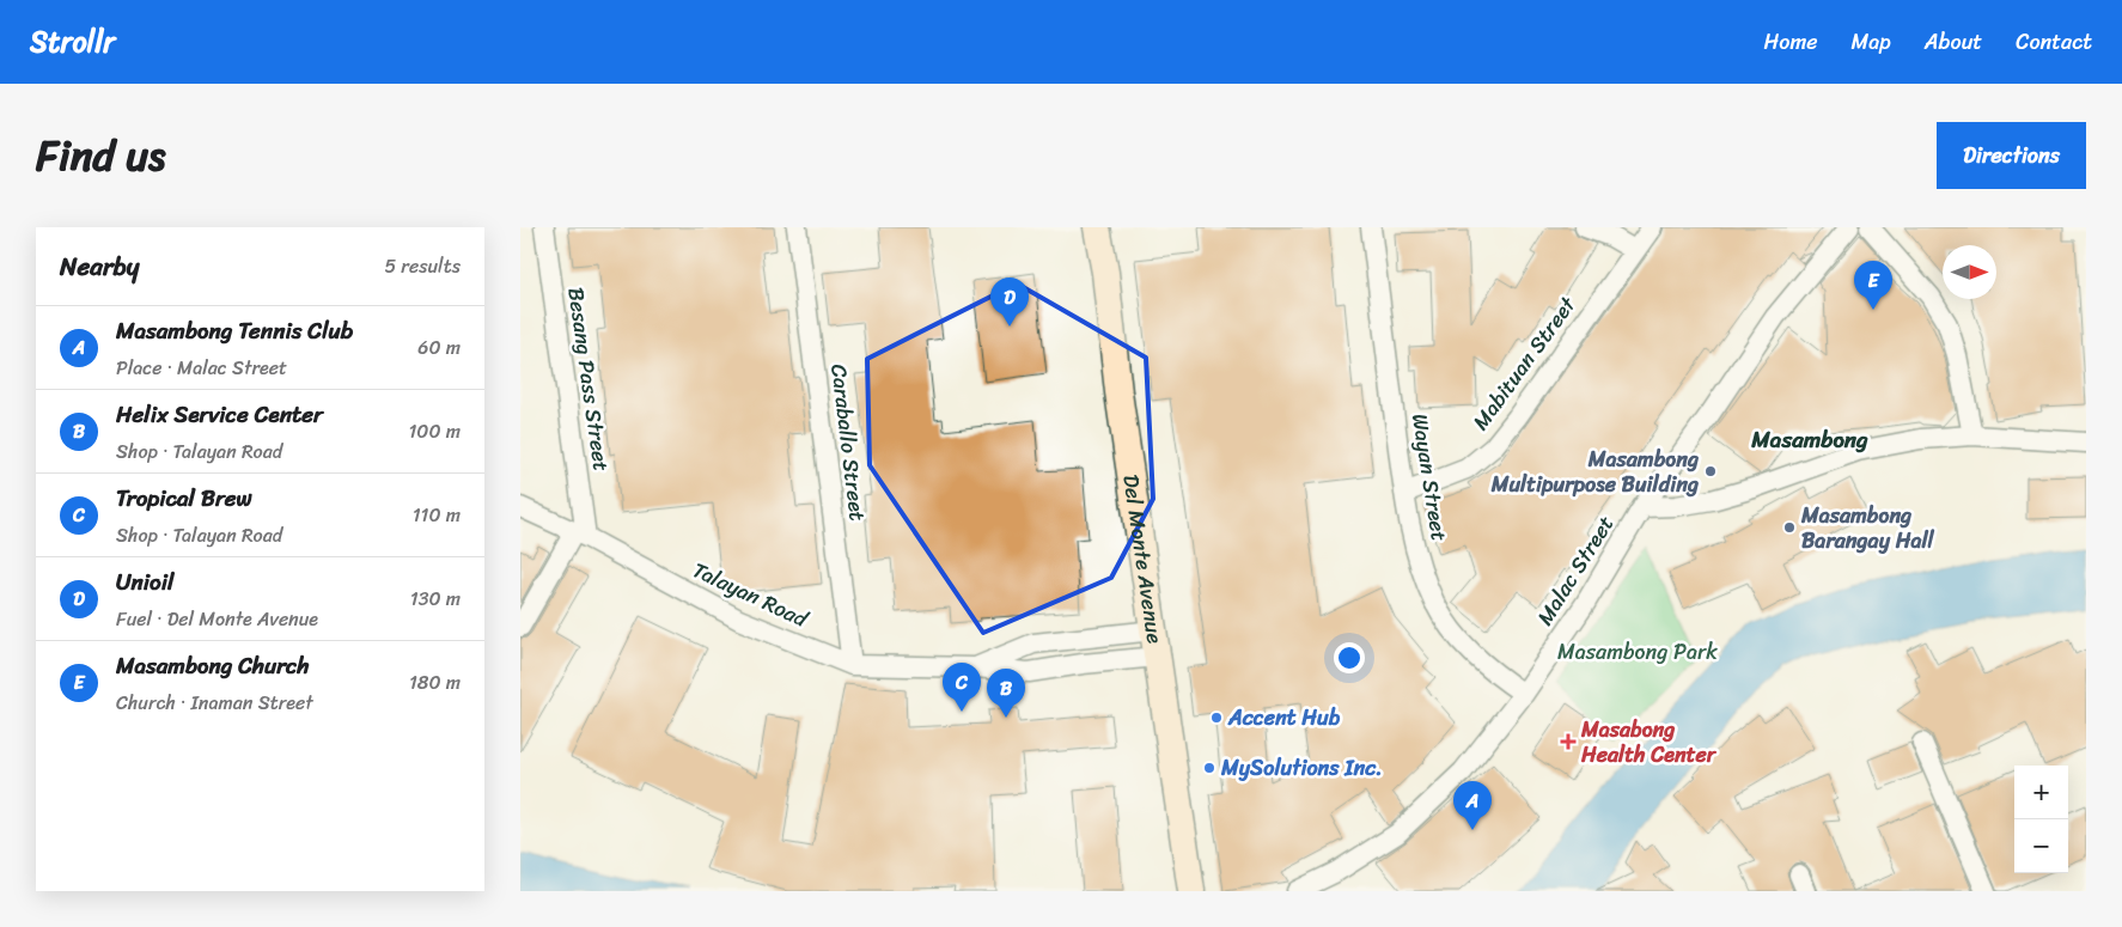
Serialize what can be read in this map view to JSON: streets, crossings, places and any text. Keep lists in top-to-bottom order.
{
  "streets": {
    "main road": ["Del Monte Avenue"],
    "street": [
      "Mabituan Street",
      "Besang Pass Street",
      "Caraballo Street",
      "Wayan Street",
      "Malac Street",
      "Talayan Road"
    ]
  },
  "crossings": [
    ["Mabituan Street", "Wayan Street"],
    ["Besang Pass Street", "Talayan Road"],
    ["Caraballo Street", "Talayan Road"],
    ["Wayan Street", "Malac Street"],
    ["Del Monte Avenue", "Talayan Road"]
  ],
  "districts": ["Masambong"],
  "parks": ["Masambong Park"],
  "places": {
    "other": [
      "Masambong Multipurpose Building",
      "Masambong Barangay Hall",
      "Accent Hub",
      "MySolutions Inc."
    ],
    "health": ["Masabong Health Center"]
  },
  "north": "right",
  "page": {
    "header": "Strollr",
    "nav": [
      "Home",
      "Map",
      "About",
      "Contact"
    ],
    "title": "Find us",
    "buttons": "Directions",
    "heading": ["Nearby", "5 results"],
    "pins": [
      "E",
      "D",
      "C",
      "B",
      "A"
    ],
    "list": [
      {
        "mark": "A",
        "name": "Masambong Tennis Club",
        "note": "Place · Malac Street",
        "value": "60 m"
      },
      {
        "mark": "B",
        "name": "Helix Service Center",
        "note": "Shop · Talayan Road",
        "value": "100 m"
      },
      {
        "mark": "C",
        "name": "Tropical Brew",
        "note": "Shop · Talayan Road",
        "value": "110 m"
      },
      {
        "mark": "D",
        "name": "Unioil",
        "note": "Fuel · Del Monte Avenue",
        "value": "130 m"
      },
      {
        "mark": "E",
        "name": "Masambong Church",
        "note": "Church · Inaman Street",
        "value": "180 m"
      }
    ],
    "map_buttons": ["+", "−"]
  }
}
